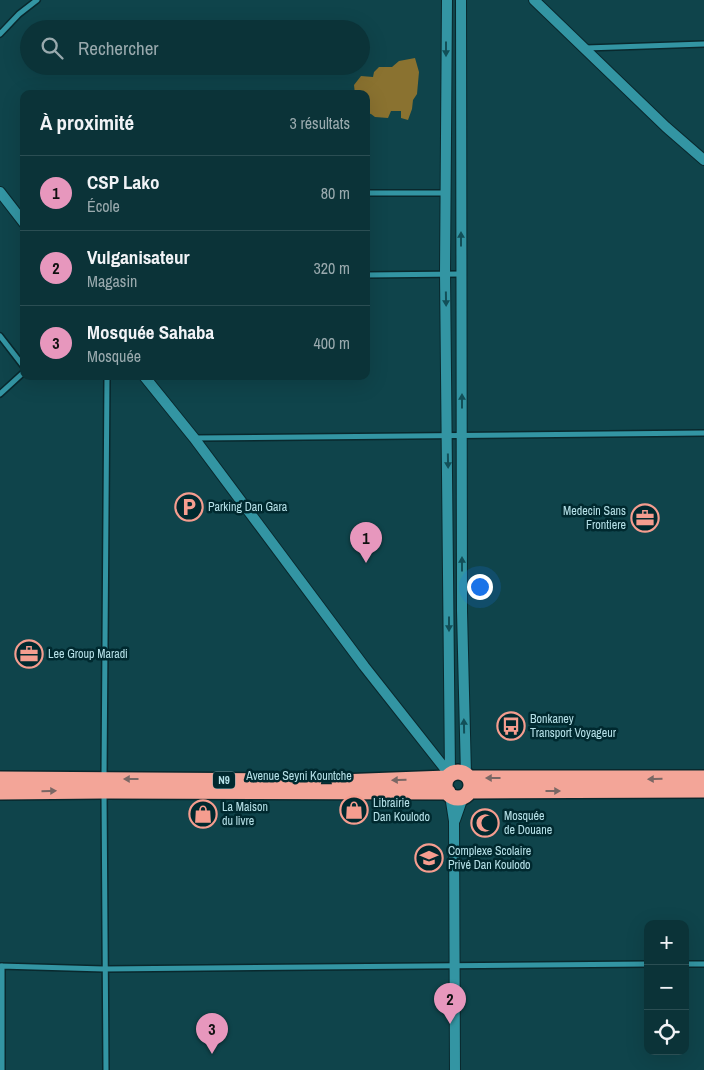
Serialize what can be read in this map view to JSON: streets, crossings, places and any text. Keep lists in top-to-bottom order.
{
  "streets": {
    "highway": ["Avenue Seyni Kountche", "N9"]
  },
  "places": {
    "parking": ["Parking Dan Gara"],
    "office": ["Medecin Sans Frontiere", "Lee Group Maradi"],
    "bus stop": ["Bonkaney Transport Voyageur"],
    "shop": ["Librairie Dan Koulodo", "La Maison du livre"],
    "mosque": ["Mosquée de Douane"],
    "school or university": ["Complexe Scolaire Privé Dan Koulodo"]
  },
  "page": {
    "search": "Rechercher",
    "heading": ["À proximité", "3 résultats"],
    "list": [
      {
        "mark": "1",
        "name": "CSP Lako",
        "note": "École",
        "value": "80 m"
      },
      {
        "mark": "2",
        "name": "Vulganisateur",
        "note": "Magasin",
        "value": "320 m"
      },
      {
        "mark": "3",
        "name": "Mosquée Sahaba",
        "note": "Mosquée",
        "value": "400 m"
      }
    ],
    "pins": ["1", "2", "3"],
    "map_buttons": ["+", "−"]
  }
}
